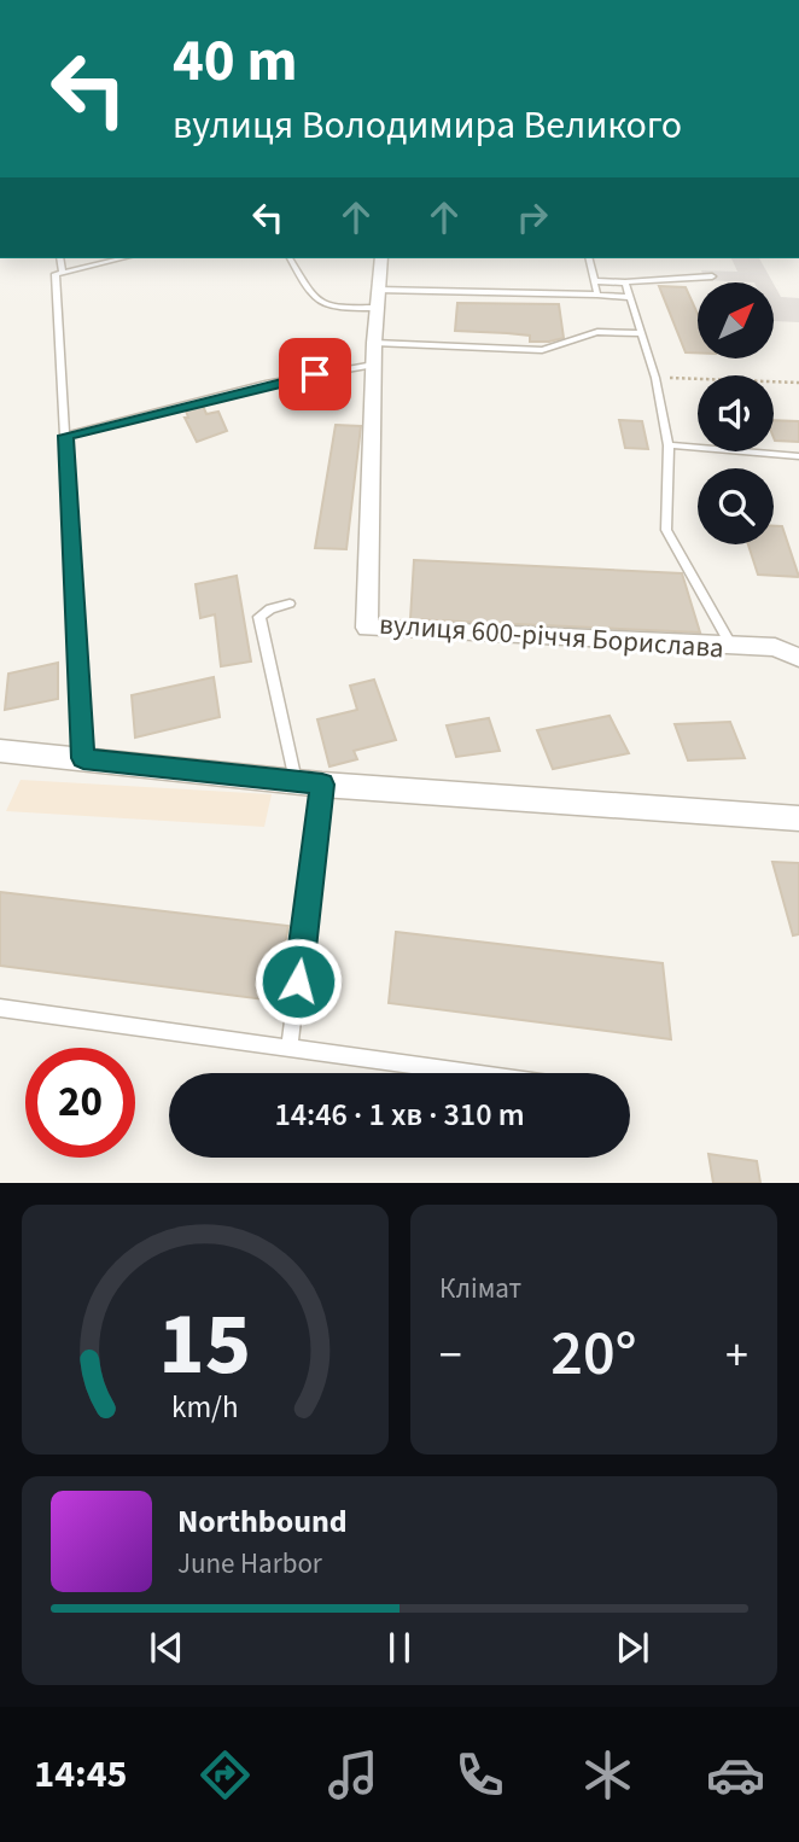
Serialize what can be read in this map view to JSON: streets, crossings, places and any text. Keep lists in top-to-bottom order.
{
  "streets": {
    "street": ["вулиця 600-річчя Борислава"]
  },
  "north": "top right",
  "page": {
    "turn": ["40 m", "вулиця Володимира Великого"],
    "limit": "20",
    "trip": "14:46 · 1 хв · 310 m",
    "tile": "Клімат",
    "heat": ["−", "20°", "+"],
    "song": ["Northbound", "June Harbor"],
    "tabs": "14:45",
    "gauge": ["15", "km/h"]
  }
}
